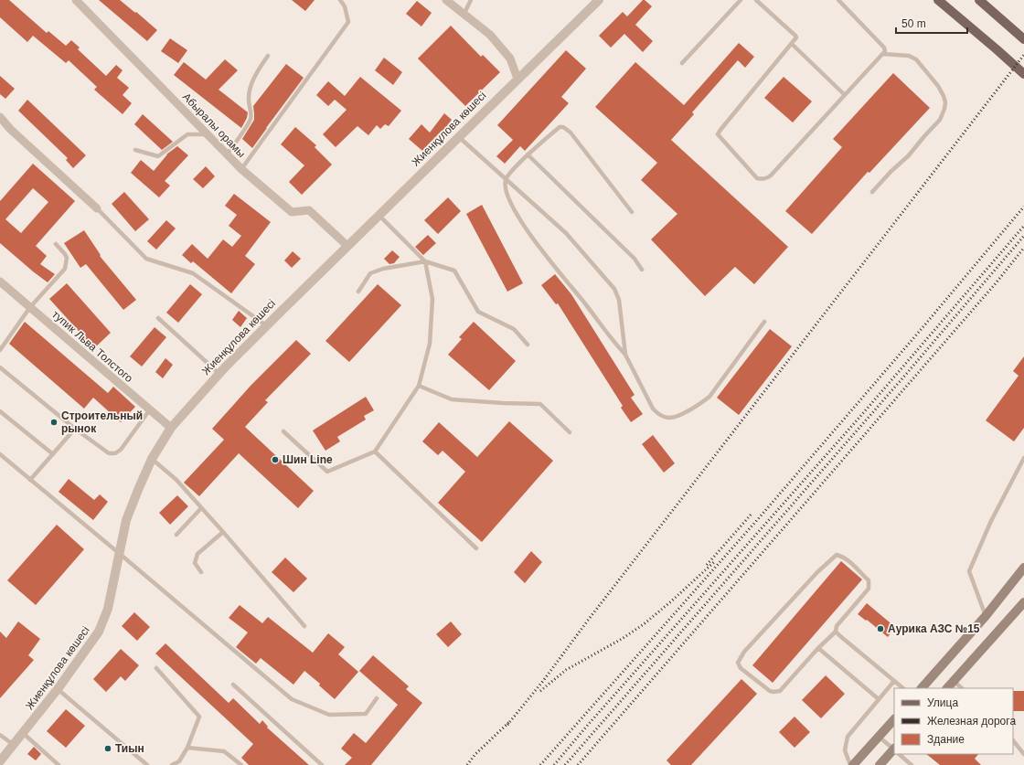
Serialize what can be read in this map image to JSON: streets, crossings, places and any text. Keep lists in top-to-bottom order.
{
  "streets": {
    "street": ["Абыралы орамы", "Жиенқұлова көшесі", "тупик Льва Толстого"]
  },
  "crossings": [
    ["Абыралы орамы", "Жиенқұлова көшесі"],
    ["Жиенқұлова көшесі", "тупик Льва Толстого"]
  ],
  "places": [
    "Строительный рынок",
    "Шин Line",
    "Аурика АЗС №15",
    "Тиын"
  ],
  "legend": ["Улица", "Железная дорога", "Здание"],
  "scale_bar": "50 m"
}
